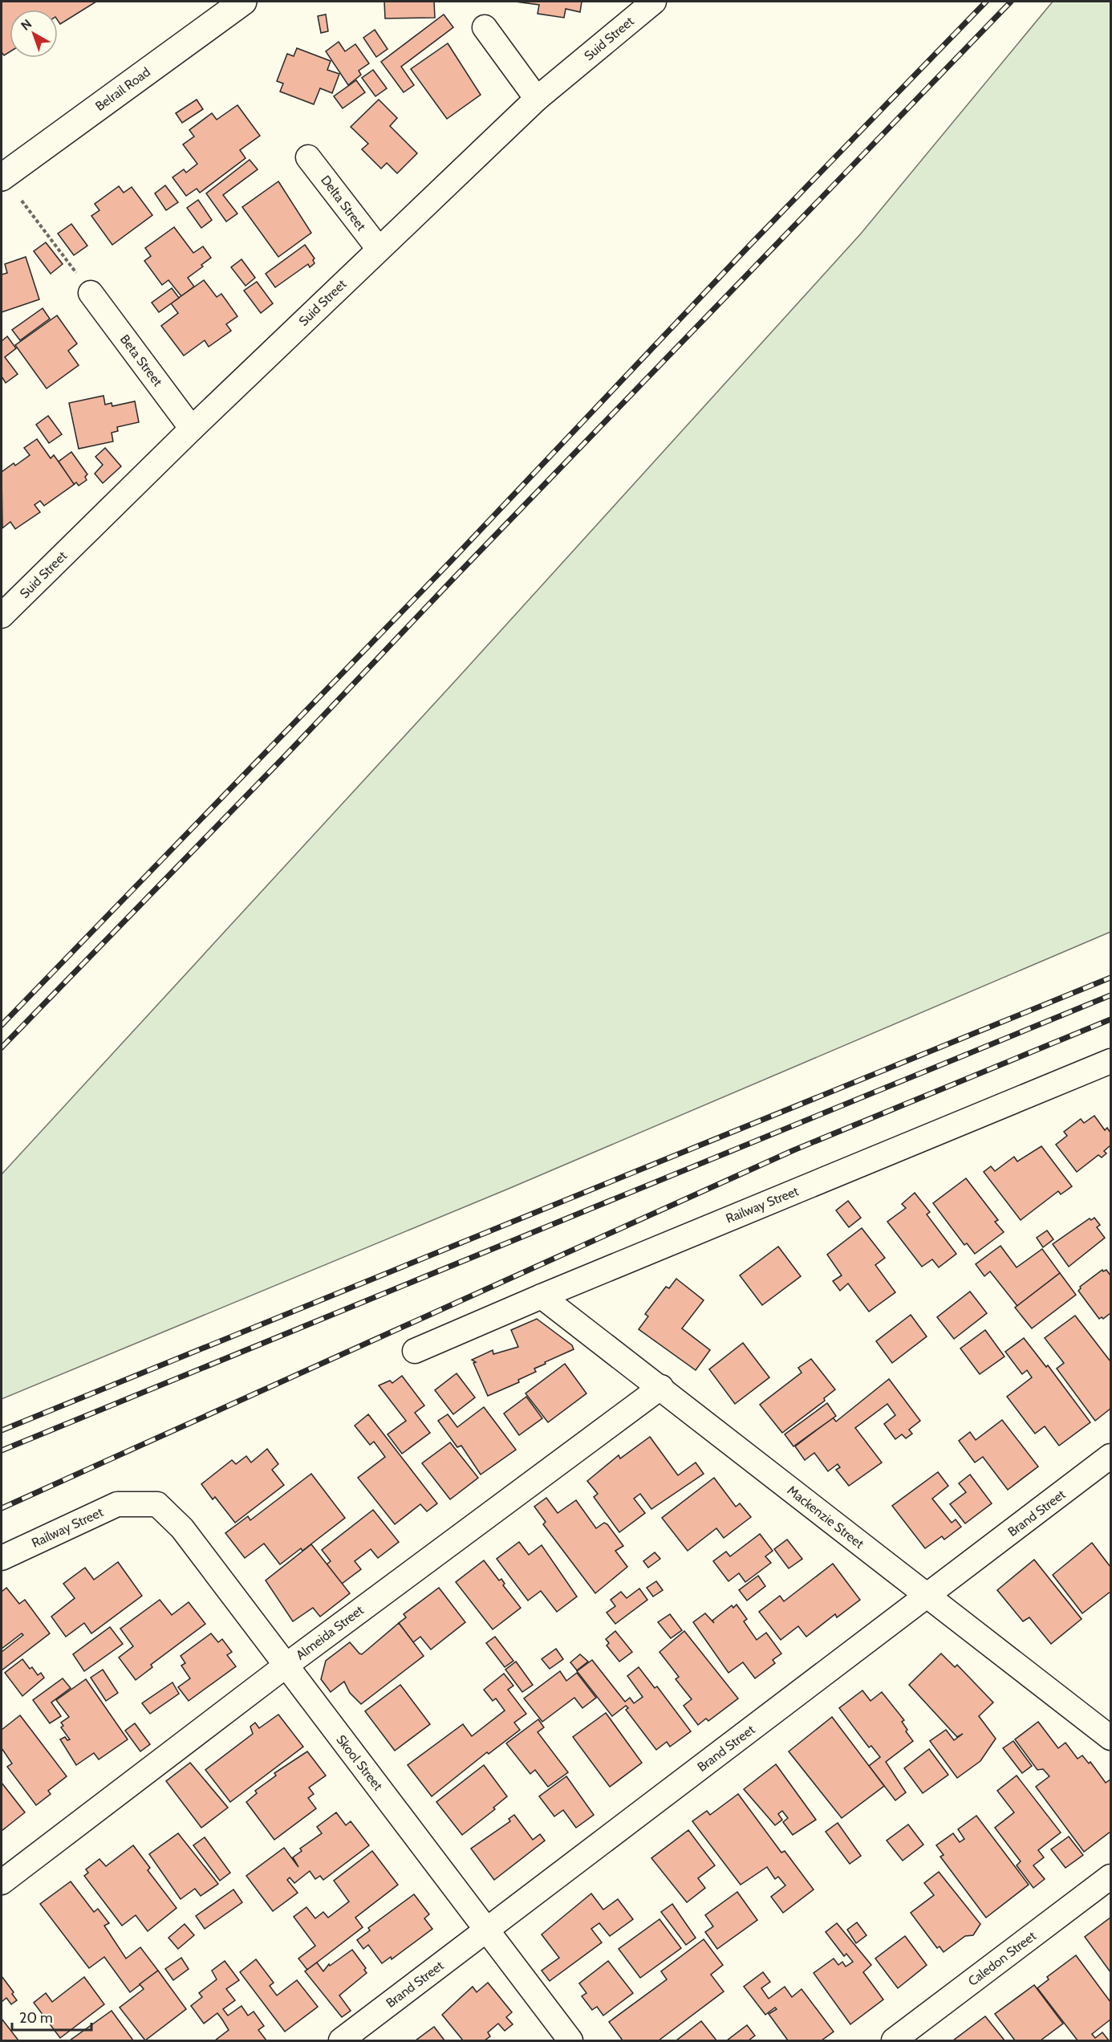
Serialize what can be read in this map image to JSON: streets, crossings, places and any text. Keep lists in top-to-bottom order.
{
  "streets": {
    "street": [
      "Suid Street",
      "Belrail Road",
      "Delta Street",
      "Beta Street",
      "Railway Street",
      "Brand Street",
      "Mackenzie Street",
      "Almeida Street",
      "Skool Street",
      "Caledon Street"
    ]
  },
  "crossings": [
    ["Suid Street", "Delta Street"],
    ["Suid Street", "Beta Street"],
    ["Railway Street", "Mackenzie Street"],
    ["Railway Street", "Skool Street"],
    ["Brand Street", "Mackenzie Street"],
    ["Brand Street", "Skool Street"],
    ["Mackenzie Street", "Almeida Street"],
    ["Almeida Street", "Skool Street"]
  ],
  "scale_bar": "20 m",
  "north": "top left"
}
